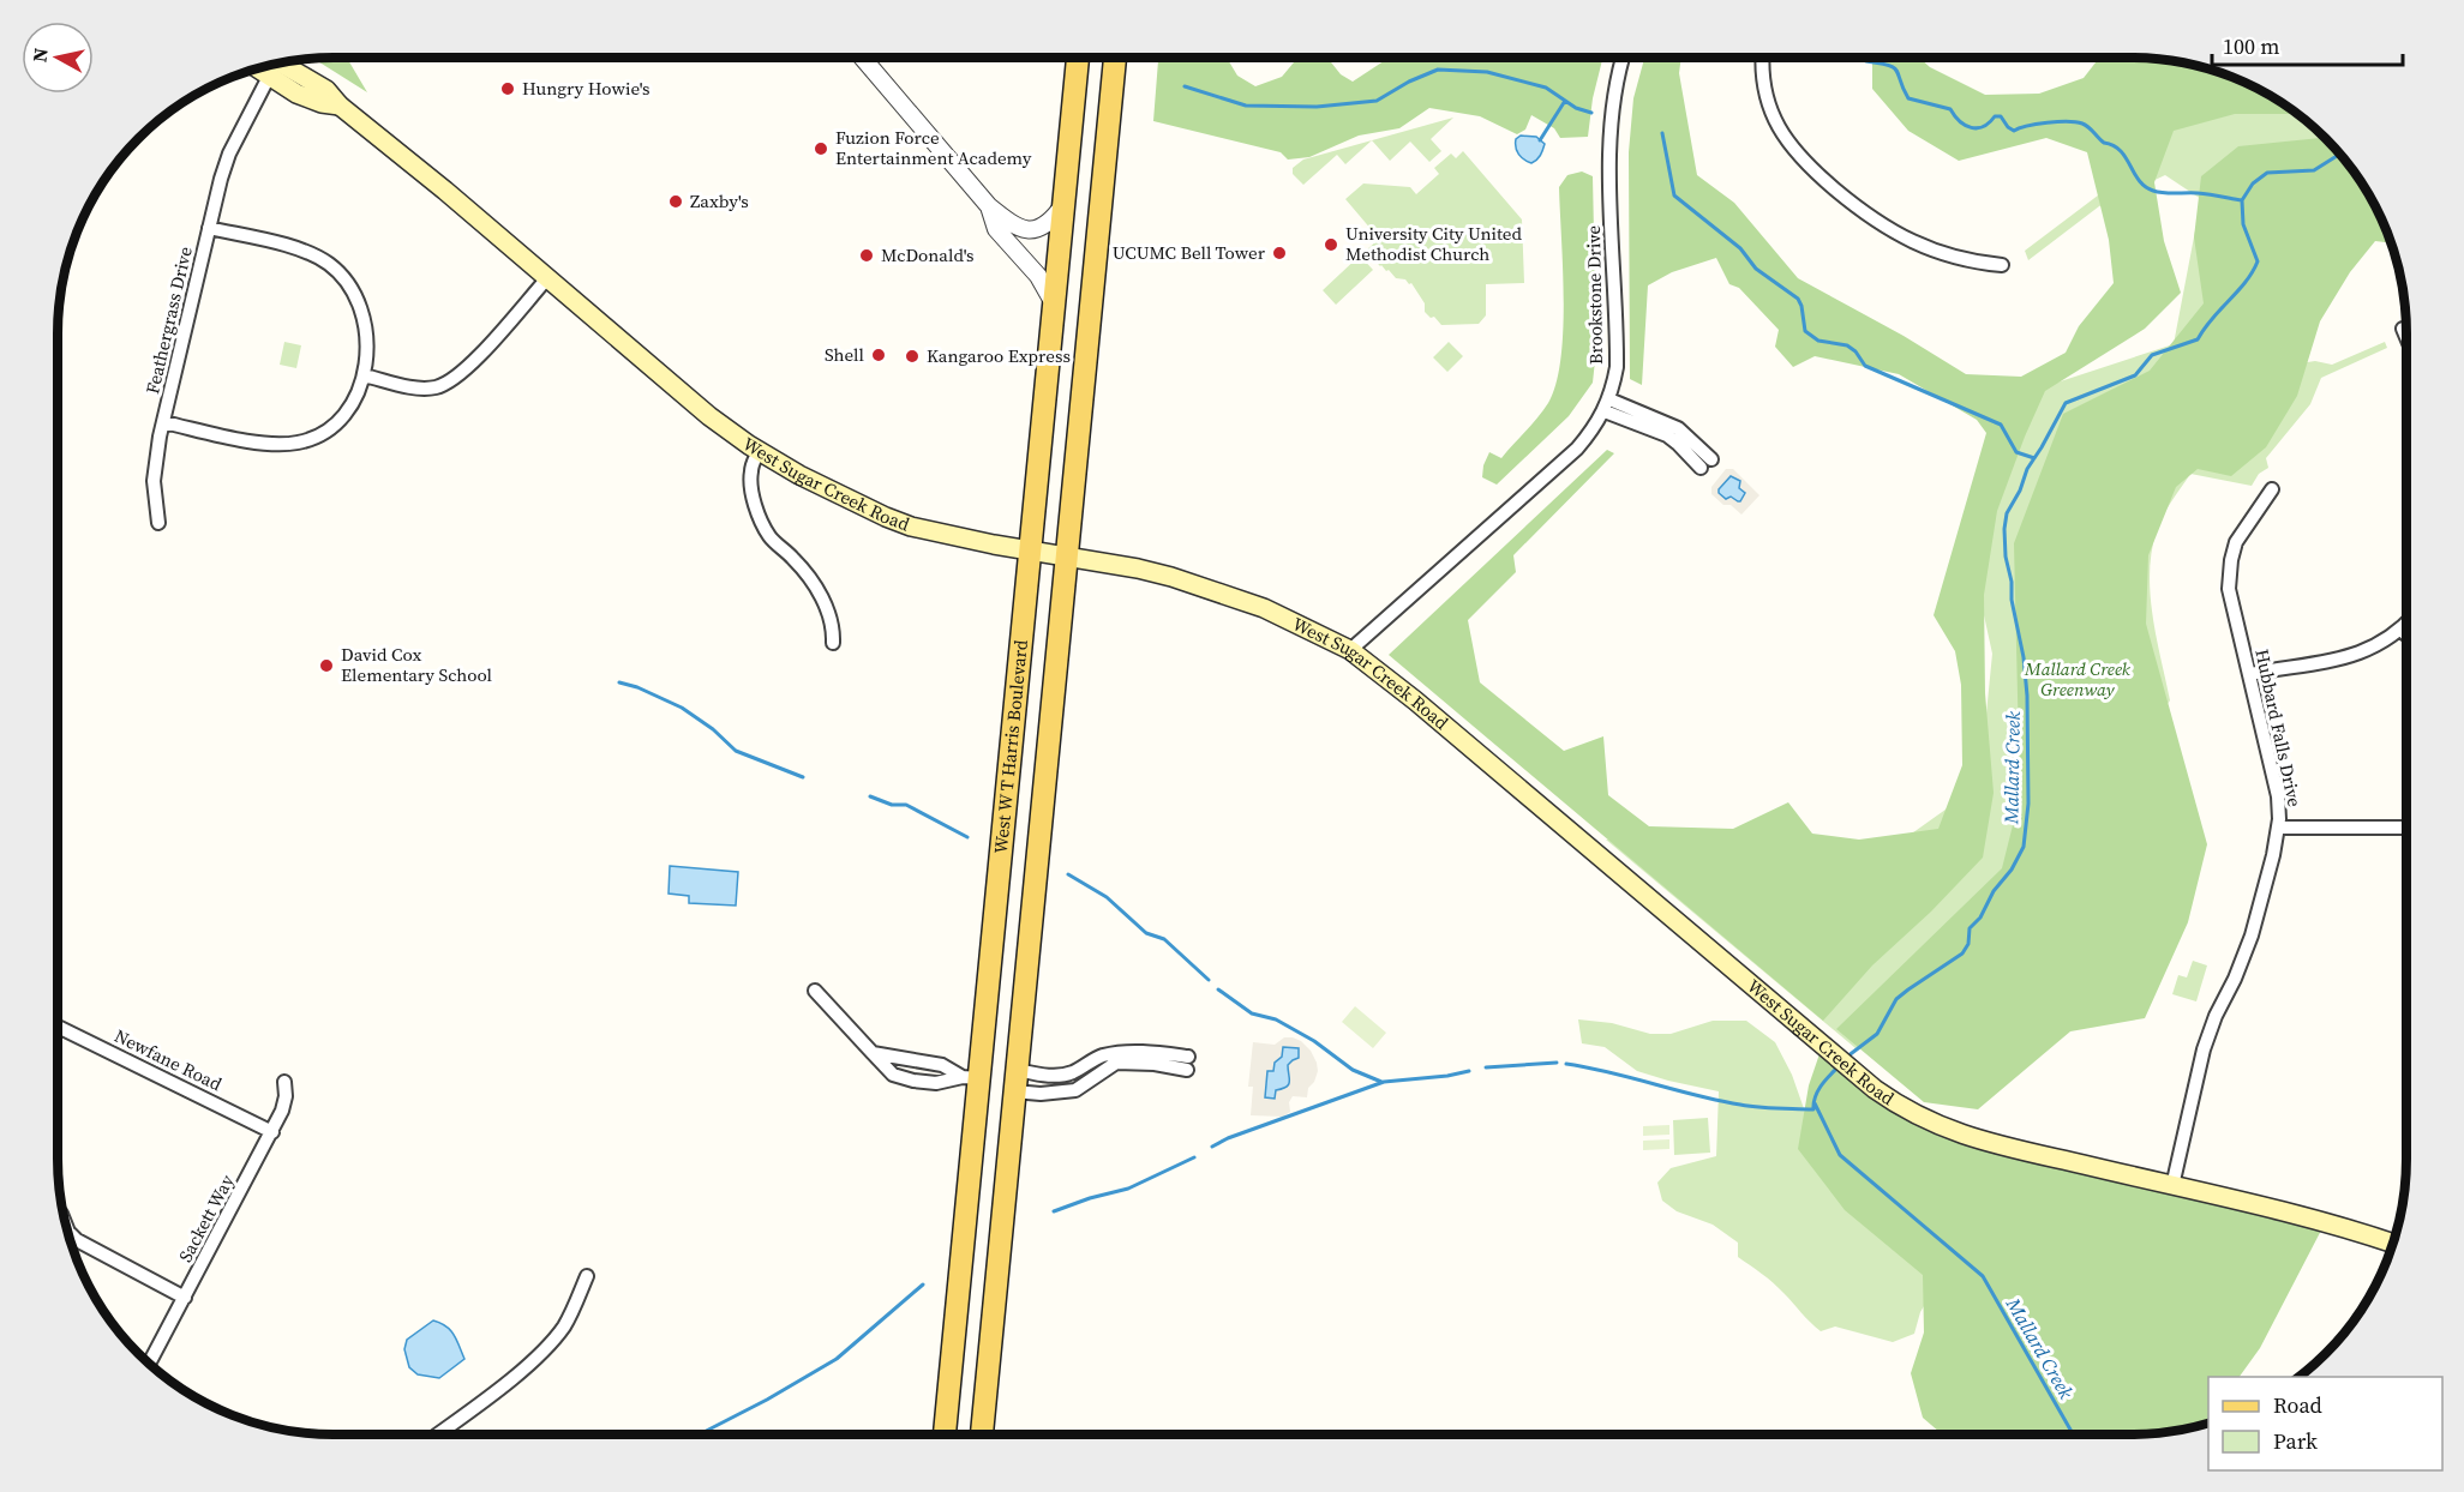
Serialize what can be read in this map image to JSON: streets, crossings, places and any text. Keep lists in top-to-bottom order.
{
  "streets": {
    "main road": ["West Sugar Creek Road", "West W T Harris Boulevard"],
    "street": [
      "Brookstone Drive",
      "Feathergrass Drive",
      "Hubbard Falls Drive",
      "Newfane Road",
      "Sackett Way"
    ]
  },
  "crossings": [
    ["Brookstone Drive", "West Sugar Creek Road"],
    ["Feathergrass Drive", "West Sugar Creek Road"],
    ["West Sugar Creek Road", "Hubbard Falls Drive"],
    ["West Sugar Creek Road", "West W T Harris Boulevard"],
    ["Newfane Road", "Sackett Way"]
  ],
  "water": ["Mallard Creek"],
  "parks": ["Mallard Creek Greenway"],
  "places": [
    "Hungry Howie's",
    "Fuzion Force Entertainment Academy",
    "Zaxby's",
    "University City United Methodist Church",
    "UCUMC Bell Tower",
    "McDonald's",
    "Shell",
    "Kangaroo Express",
    "David Cox Elementary School"
  ],
  "legend": ["Road", "Park"],
  "scale_bar": "100 m",
  "north": "left"
}
